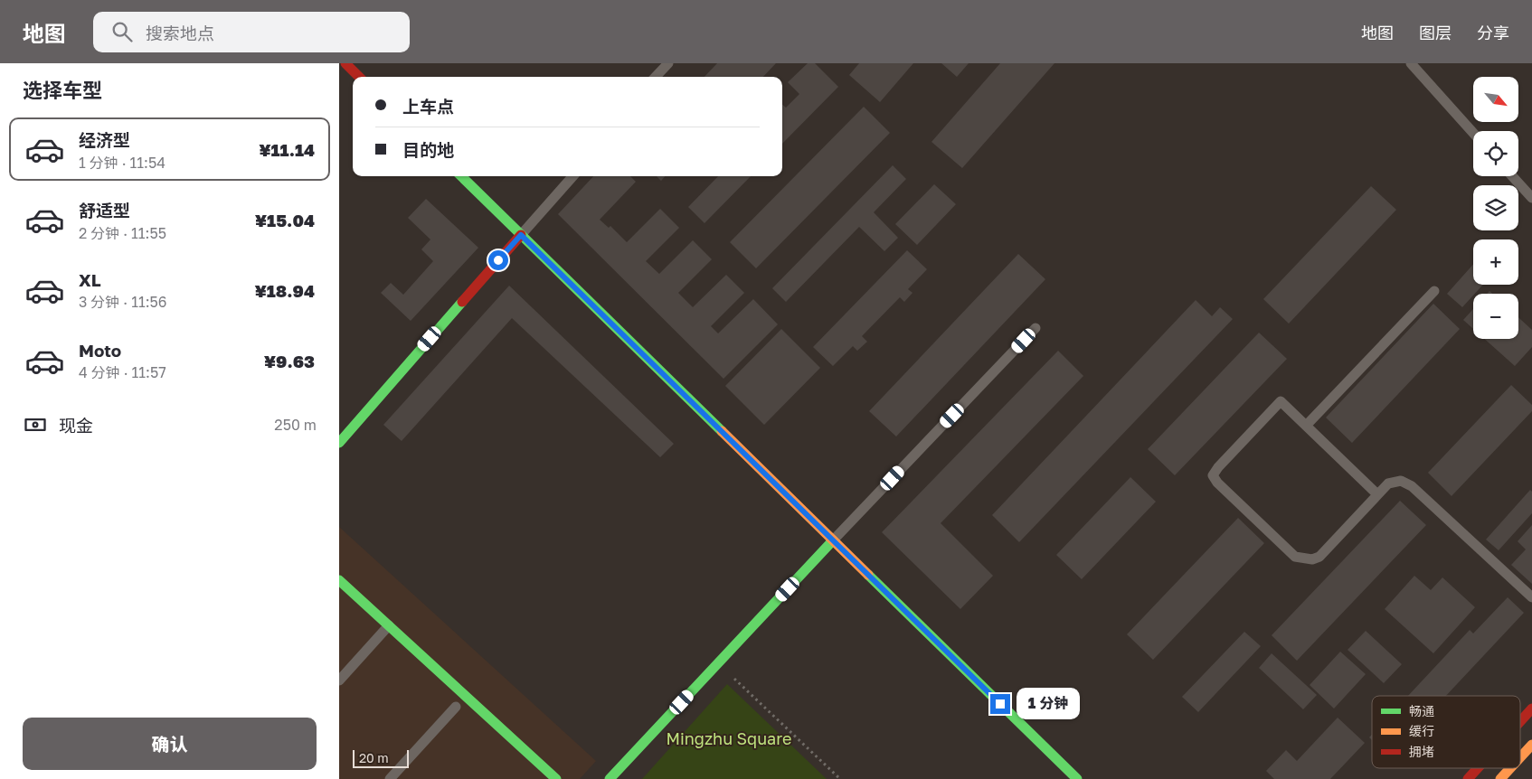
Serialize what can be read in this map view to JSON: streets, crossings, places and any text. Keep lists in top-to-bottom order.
{
  "parks": ["Mingzhu Square"],
  "legend": ["畅通", "缓行", "拥堵"],
  "scale_bar": "20 m",
  "north": "bottom right",
  "page": {
    "header": "地图",
    "search": "搜索地点",
    "nav": ["地图", "图层", "分享"],
    "heading": "选择车型",
    "map_buttons": ["+", "−"],
    "banner": ["上车点", "目的地"],
    "list": [
      {
        "name": "经济型",
        "note": "1 分钟 · 11:54",
        "value": "¥11.14"
      },
      {
        "name": "舒适型",
        "note": "2 分钟 · 11:55",
        "value": "¥15.04"
      },
      {
        "name": "XL",
        "note": "3 分钟 · 11:56",
        "value": "¥18.94"
      },
      {
        "name": "Moto",
        "note": "4 分钟 · 11:57",
        "value": "¥9.63"
      }
    ],
    "pay": ["现金", "250 m"],
    "bubble": "1 分钟",
    "buttons": "确认",
    "scale": "20 m"
  }
}
